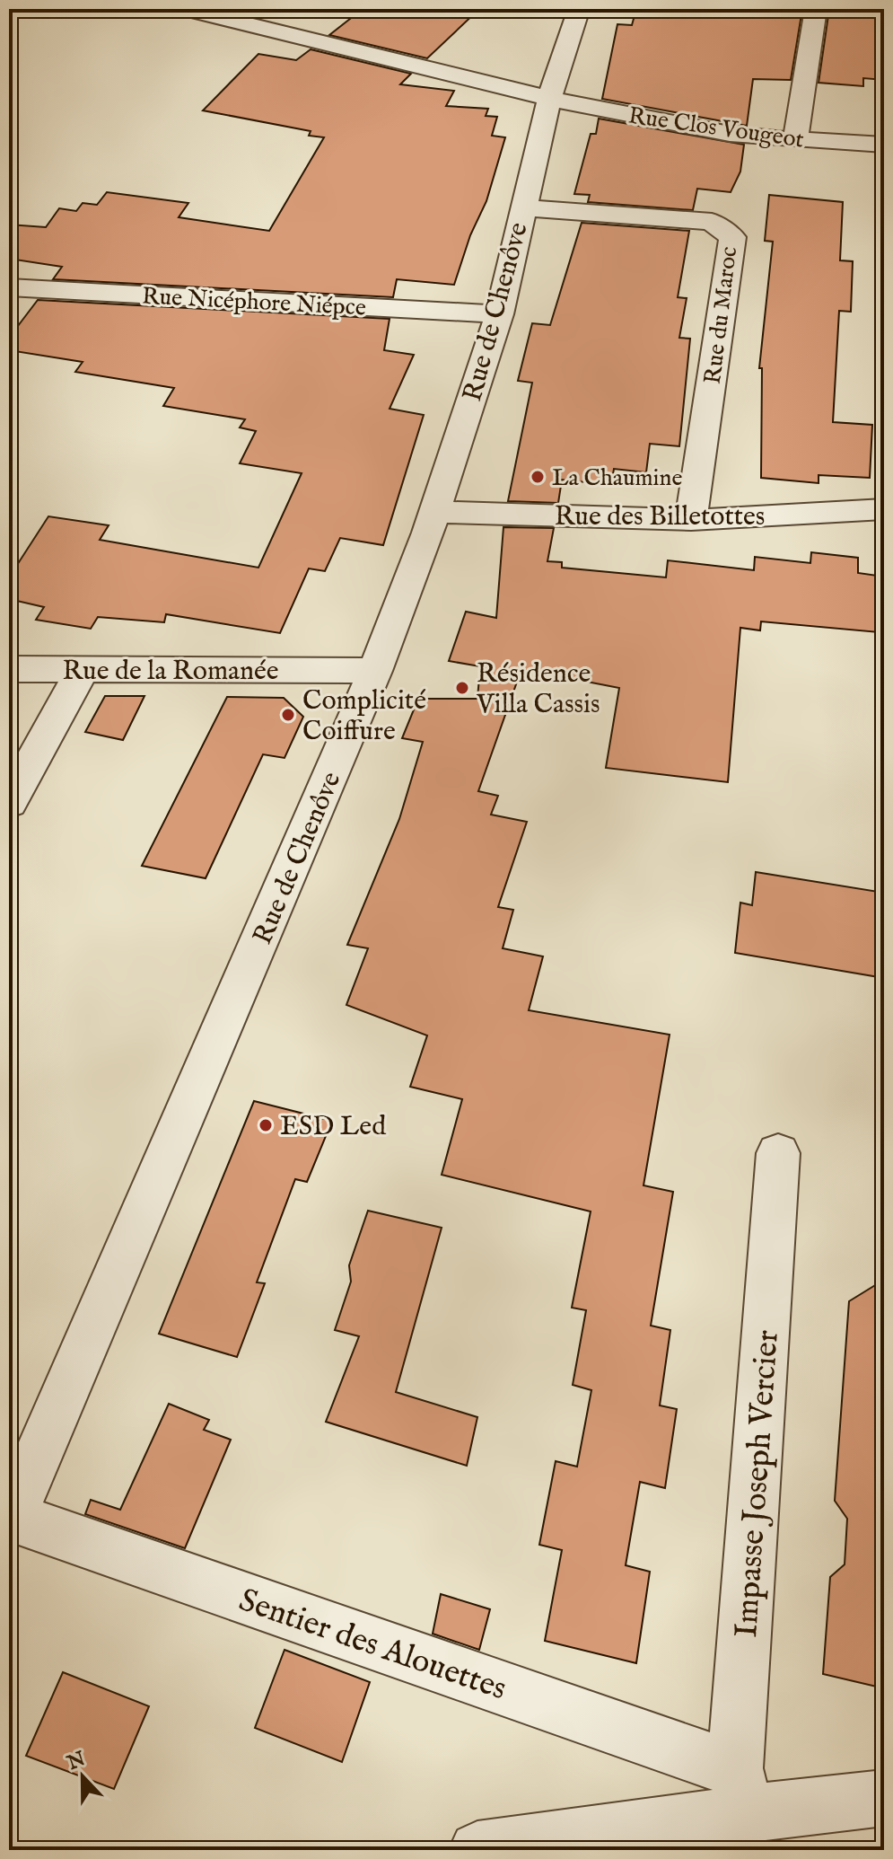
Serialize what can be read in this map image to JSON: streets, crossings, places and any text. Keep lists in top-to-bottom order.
{
  "streets": {
    "street": [
      "Rue Clos Vougeot",
      "Rue Nicéphore Niépce",
      "Rue de Chenôve",
      "Rue du Maroc",
      "Rue des Billetottes",
      "Rue de la Romanée",
      "Impasse Joseph Vercier",
      "Sentier des Alouettes"
    ]
  },
  "crossings": [
    ["Rue Clos Vougeot", "Rue de Chenôve"],
    ["Rue Nicéphore Niépce", "Rue de Chenôve"],
    ["Rue de Chenôve", "Rue du Maroc"],
    ["Rue de Chenôve", "Rue des Billetottes"],
    ["Rue de Chenôve", "Rue de la Romanée"],
    ["Rue de Chenôve", "Sentier des Alouettes"],
    ["Rue du Maroc", "Rue des Billetottes"],
    ["Impasse Joseph Vercier", "Sentier des Alouettes"]
  ],
  "places": [
    "La Chaumine",
    "Résidence Villa Cassis",
    "Complicité Coiffure",
    "ESD Led"
  ],
  "north": "top"
}
